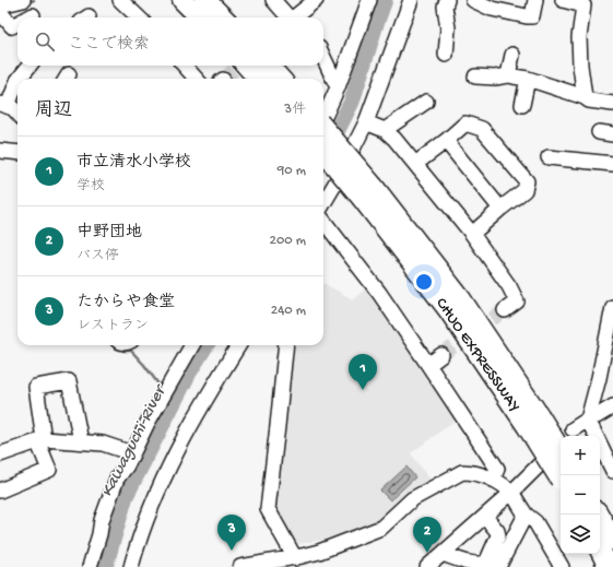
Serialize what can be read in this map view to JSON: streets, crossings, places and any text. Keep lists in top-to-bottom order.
{
  "streets": {
    "highway": ["CHUO EXPRESSWAY"]
  },
  "water": ["Kawaguchi-River"],
  "page": {
    "search": "ここで検索",
    "heading": ["周辺", "3件"],
    "list": [
      {
        "mark": "1",
        "name": "市立清水小学校",
        "note": "学校",
        "value": "90 m"
      },
      {
        "mark": "2",
        "name": "中野団地",
        "note": "バス停",
        "value": "200 m"
      },
      {
        "mark": "3",
        "name": "たからや食堂",
        "note": "レストラン",
        "value": "240 m"
      }
    ],
    "pins": ["1", "3", "2"],
    "map_buttons": ["+", "−"]
  }
}
